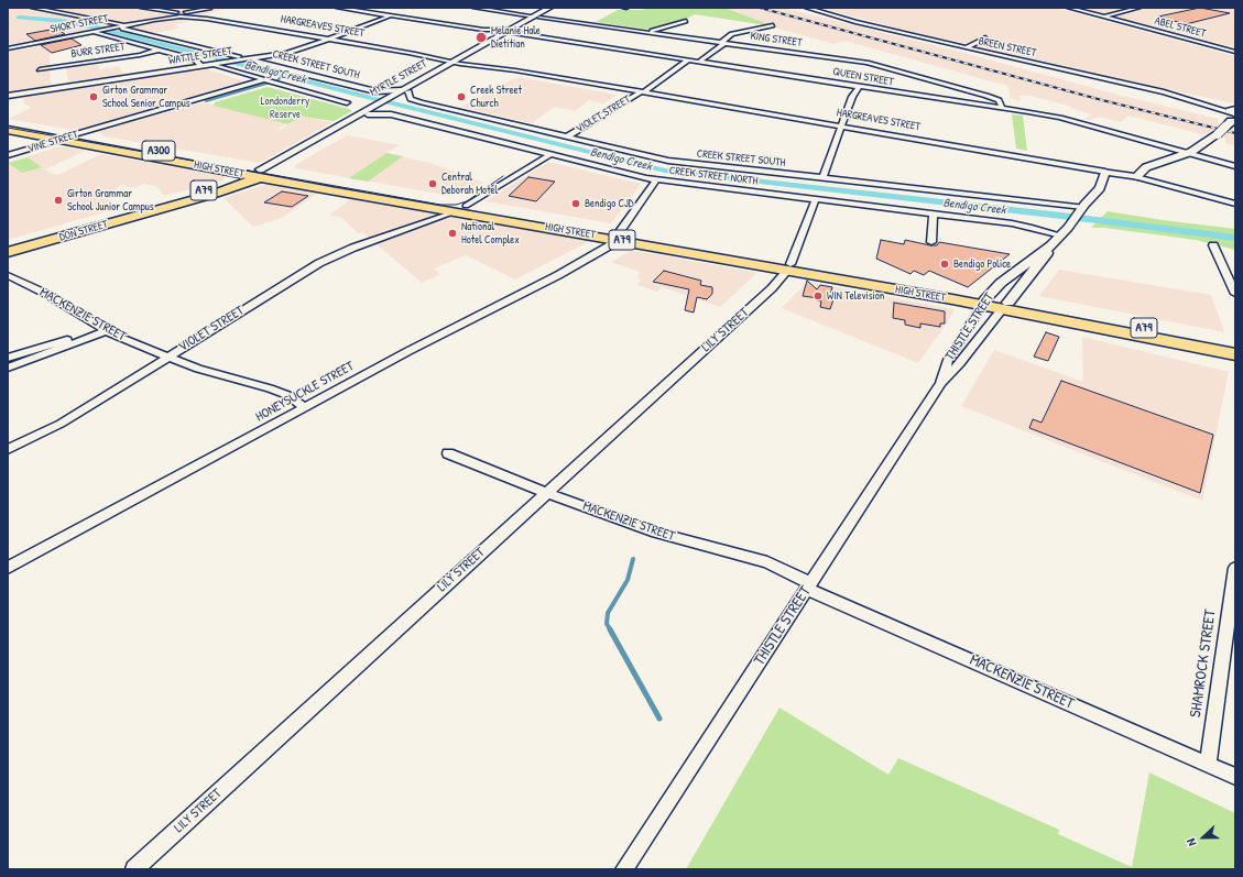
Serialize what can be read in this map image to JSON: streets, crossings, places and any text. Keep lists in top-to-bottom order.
{
  "streets": {
    "highway": [
      "A300",
      "HIGH STREET",
      "A79",
      "DON STREET"
    ],
    "main road": ["HARGREAVES STREET", "MYRTLE STREET", "THISTLE STREET"],
    "street": [
      "SHORT STREET",
      "ABEL STREET",
      "KING STREET",
      "BREEN STREET",
      "BURR STREET",
      "WATTLE STREET",
      "CREEK STREET SOUTH",
      "QUEEN STREET",
      "VIOLET STREET",
      "VINE STREET",
      "CREEK STREET NORTH",
      "MACKENZIE STREET",
      "LILY STREET",
      "HONEYSUCKLE STREET",
      "SHAMROCK STREET"
    ]
  },
  "crossings": [
    ["SHORT STREET", "HARGREAVES STREET"],
    ["SHORT STREET", "CREEK STREET SOUTH"],
    ["HARGREAVES STREET", "WATTLE STREET"],
    ["HARGREAVES STREET", "MYRTLE STREET"],
    ["HARGREAVES STREET", "VIOLET STREET"],
    ["HARGREAVES STREET", "THISTLE STREET"],
    ["KING STREET", "QUEEN STREET"],
    ["KING STREET", "MYRTLE STREET"],
    ["WATTLE STREET", "CREEK STREET SOUTH"],
    ["WATTLE STREET", "QUEEN STREET"],
    ["CREEK STREET SOUTH", "MYRTLE STREET"],
    ["CREEK STREET SOUTH", "VIOLET STREET"],
    ["CREEK STREET SOUTH", "THISTLE STREET"],
    ["QUEEN STREET", "MYRTLE STREET"],
    ["QUEEN STREET", "VIOLET STREET"],
    ["MYRTLE STREET", "HIGH STREET"],
    ["MYRTLE STREET", "CREEK STREET NORTH"],
    ["MYRTLE STREET", "DON STREET"],
    ["VIOLET STREET", "HIGH STREET"],
    ["VIOLET STREET", "CREEK STREET NORTH"],
    ["VIOLET STREET", "MACKENZIE STREET"],
    ["VINE STREET", "HIGH STREET"],
    ["HIGH STREET", "DON STREET"],
    ["HIGH STREET", "THISTLE STREET"],
    ["HIGH STREET", "LILY STREET"],
    ["HIGH STREET", "HONEYSUCKLE STREET"],
    ["CREEK STREET NORTH", "THISTLE STREET"],
    ["CREEK STREET NORTH", "LILY STREET"],
    ["CREEK STREET NORTH", "HONEYSUCKLE STREET"],
    ["MACKENZIE STREET", "THISTLE STREET"],
    ["MACKENZIE STREET", "LILY STREET"],
    ["MACKENZIE STREET", "HONEYSUCKLE STREET"],
    ["MACKENZIE STREET", "SHAMROCK STREET"]
  ],
  "water": ["Bendigo Creek"],
  "parks": ["Londonderry Reserve"],
  "places": [
    "Melanie Hale Dietitian",
    "Girton Grammar School Senior Campus",
    "Creek Street Church",
    "Central Deborah Motel",
    "Girton Grammar School Junior Campus",
    "Bendigo CJD",
    "National Hotel Complex",
    "Bendigo Police",
    "WIN Television"
  ],
  "north": "left"
}
